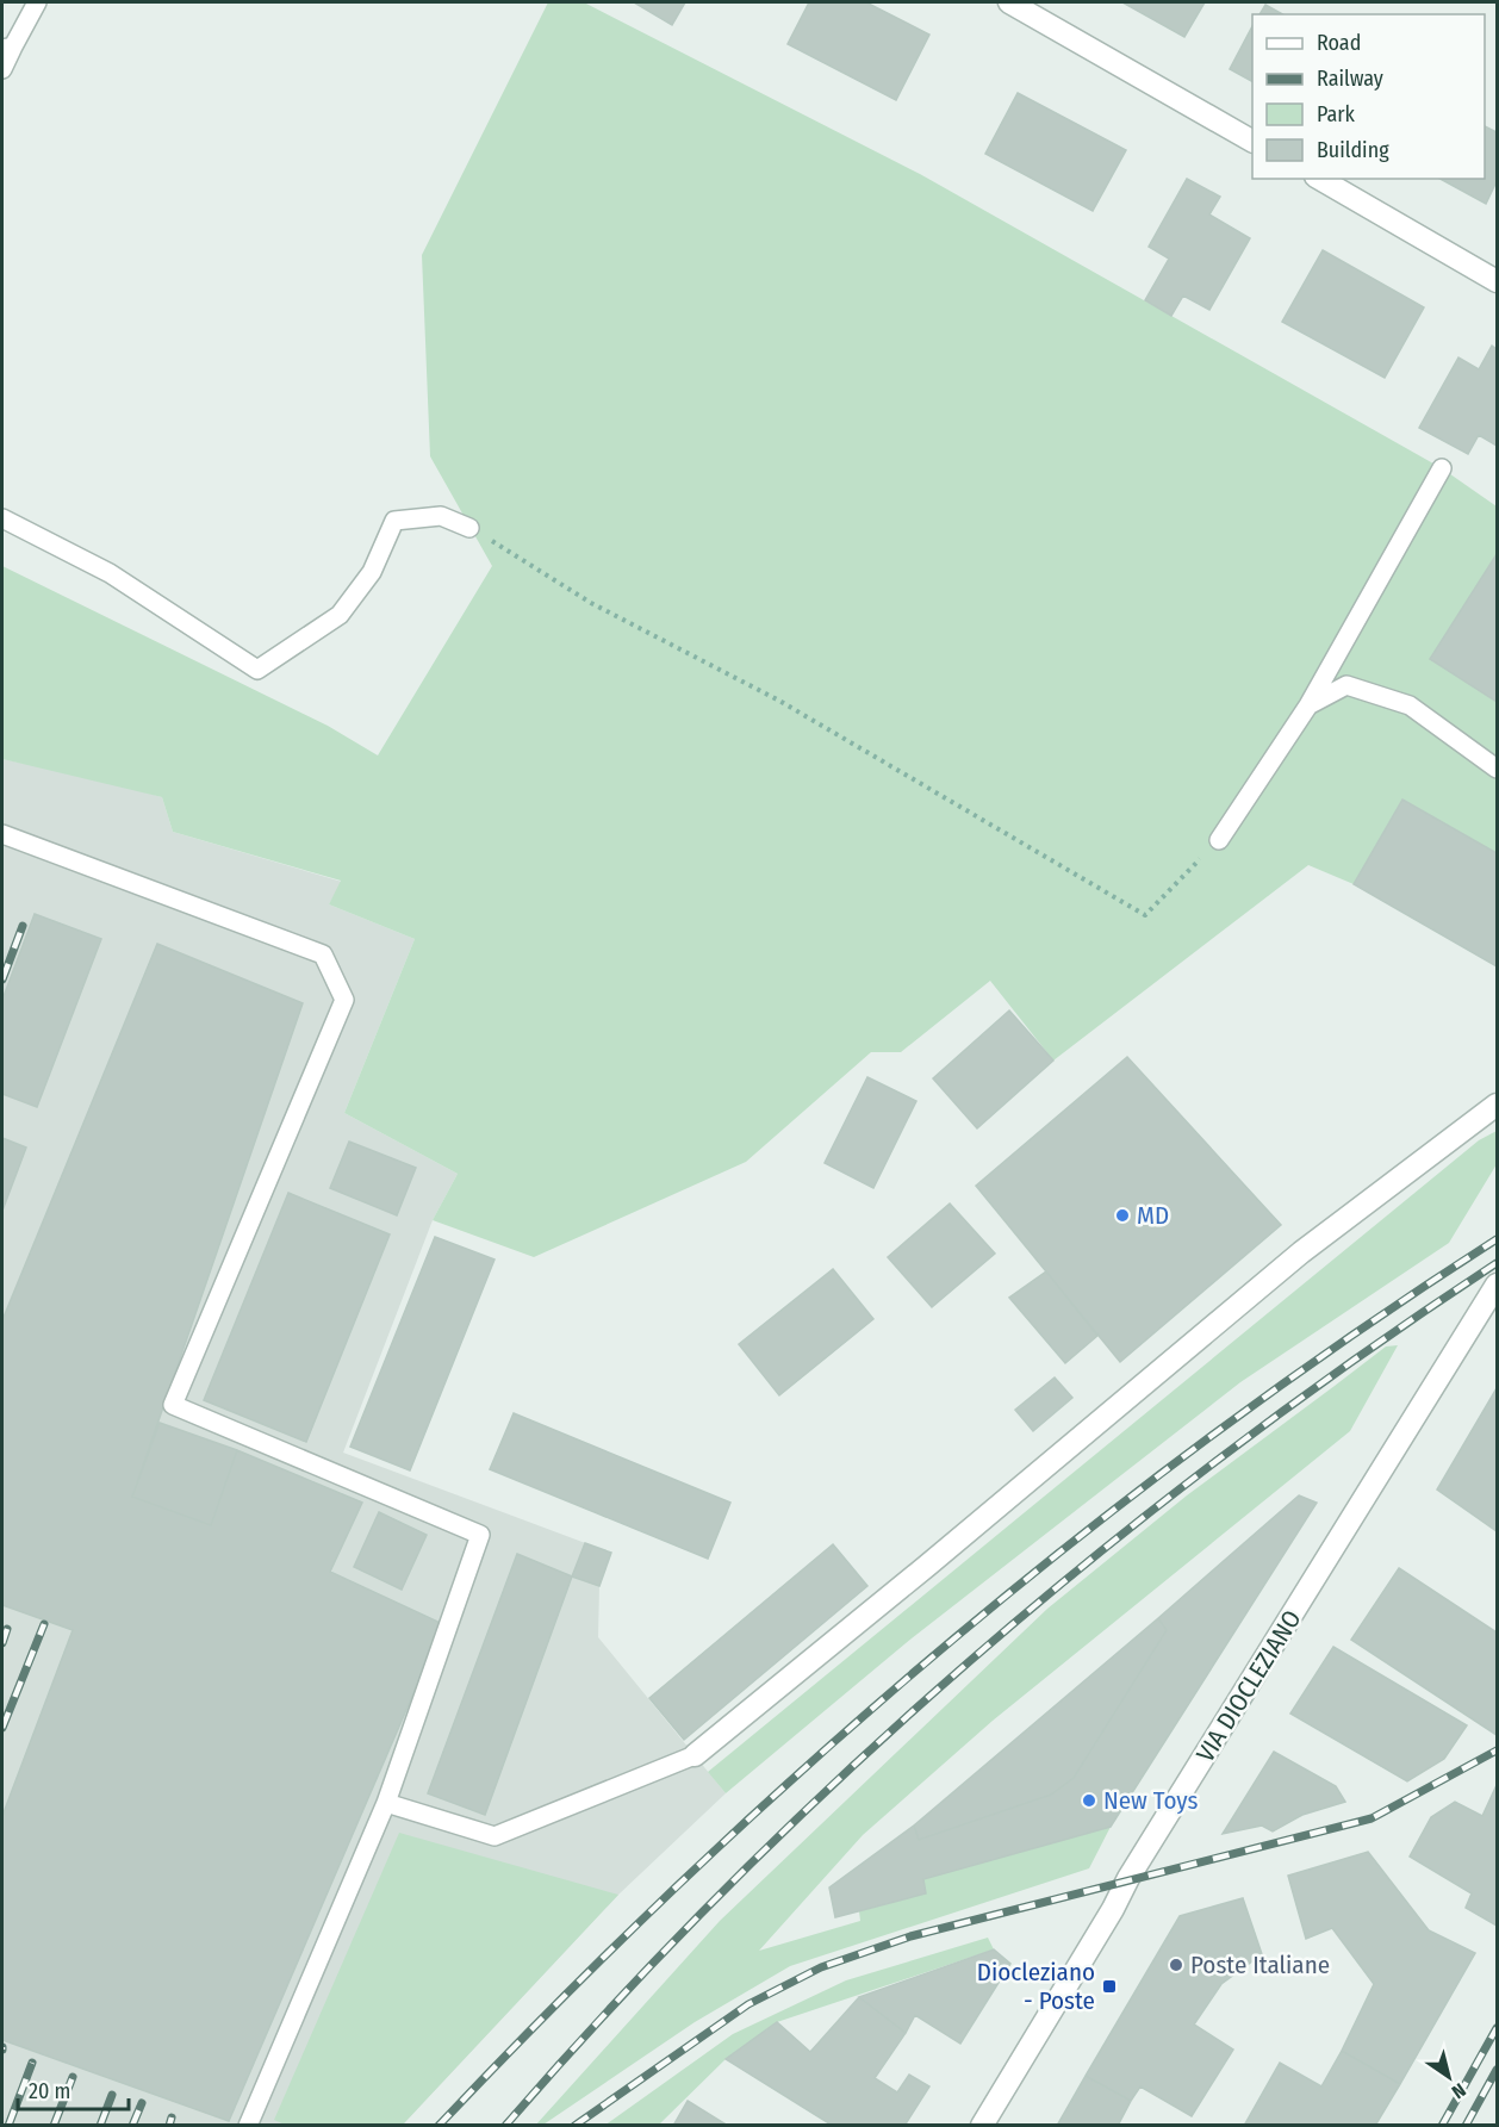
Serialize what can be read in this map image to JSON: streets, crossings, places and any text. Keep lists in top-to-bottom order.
{
  "streets": {
    "street": ["VIA DIOCLEZIANO"]
  },
  "places": {
    "other": ["MD", "New Toys", "Poste Italiane"],
    "transit": ["Diocleziano - Poste"]
  },
  "legend": [
    "Road",
    "Railway",
    "Park",
    "Building"
  ],
  "scale_bar": "20 m",
  "north": "bottom right"
}
